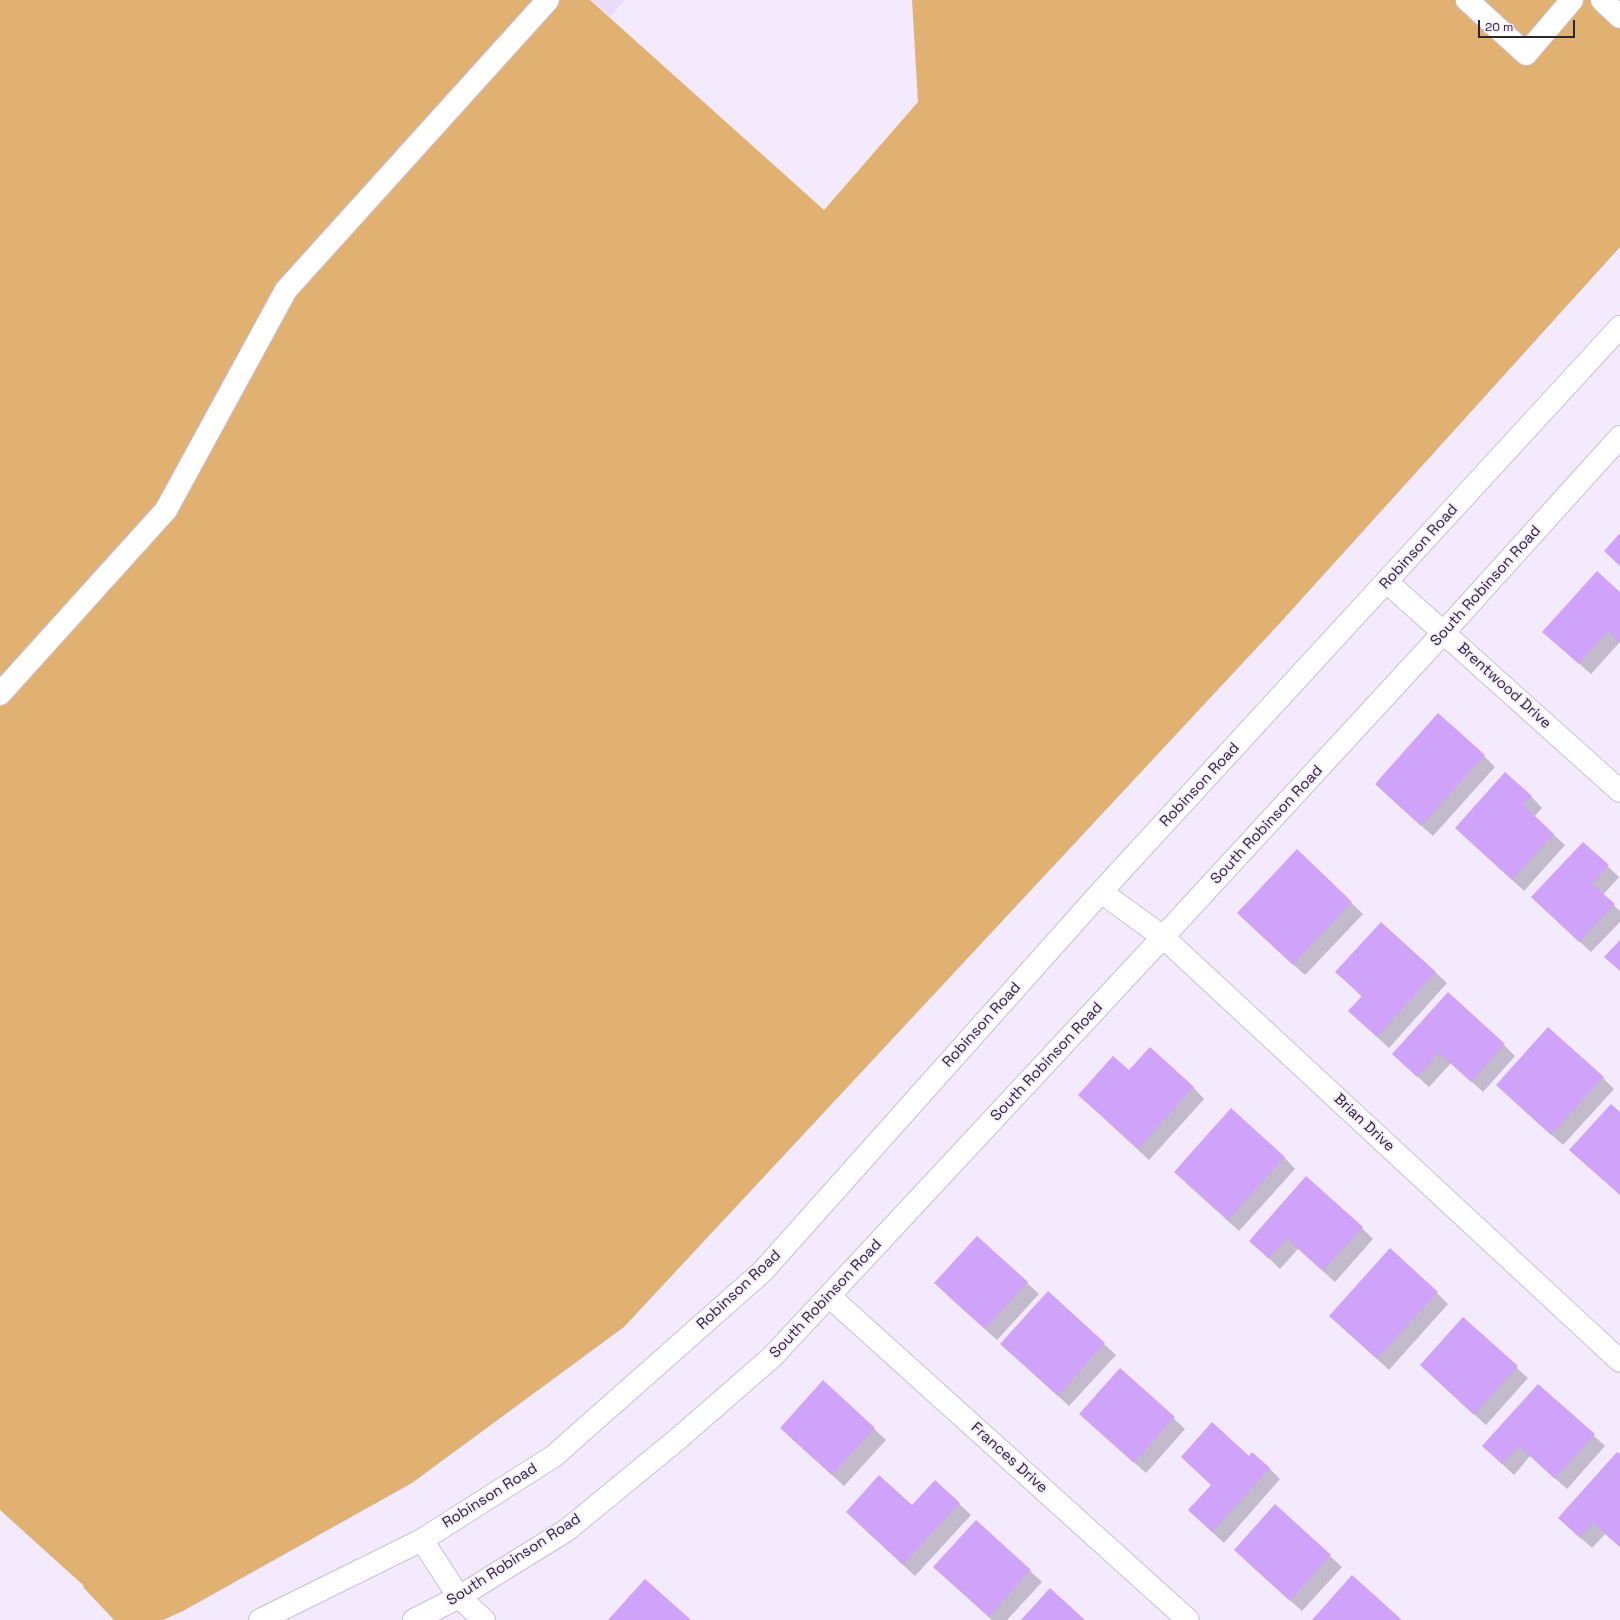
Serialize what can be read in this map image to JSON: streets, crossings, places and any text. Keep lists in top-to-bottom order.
{
  "streets": {
    "street": [
      "Robinson Road",
      "South Robinson Road",
      "Brentwood Drive",
      "Brian Drive",
      "Frances Drive"
    ]
  },
  "crossings": [
    ["Robinson Road", "Brentwood Drive"],
    ["Robinson Road", "Brian Drive"],
    ["South Robinson Road", "Brentwood Drive"],
    ["South Robinson Road", "Brian Drive"],
    ["South Robinson Road", "Frances Drive"]
  ],
  "scale_bar": "20 m"
}
